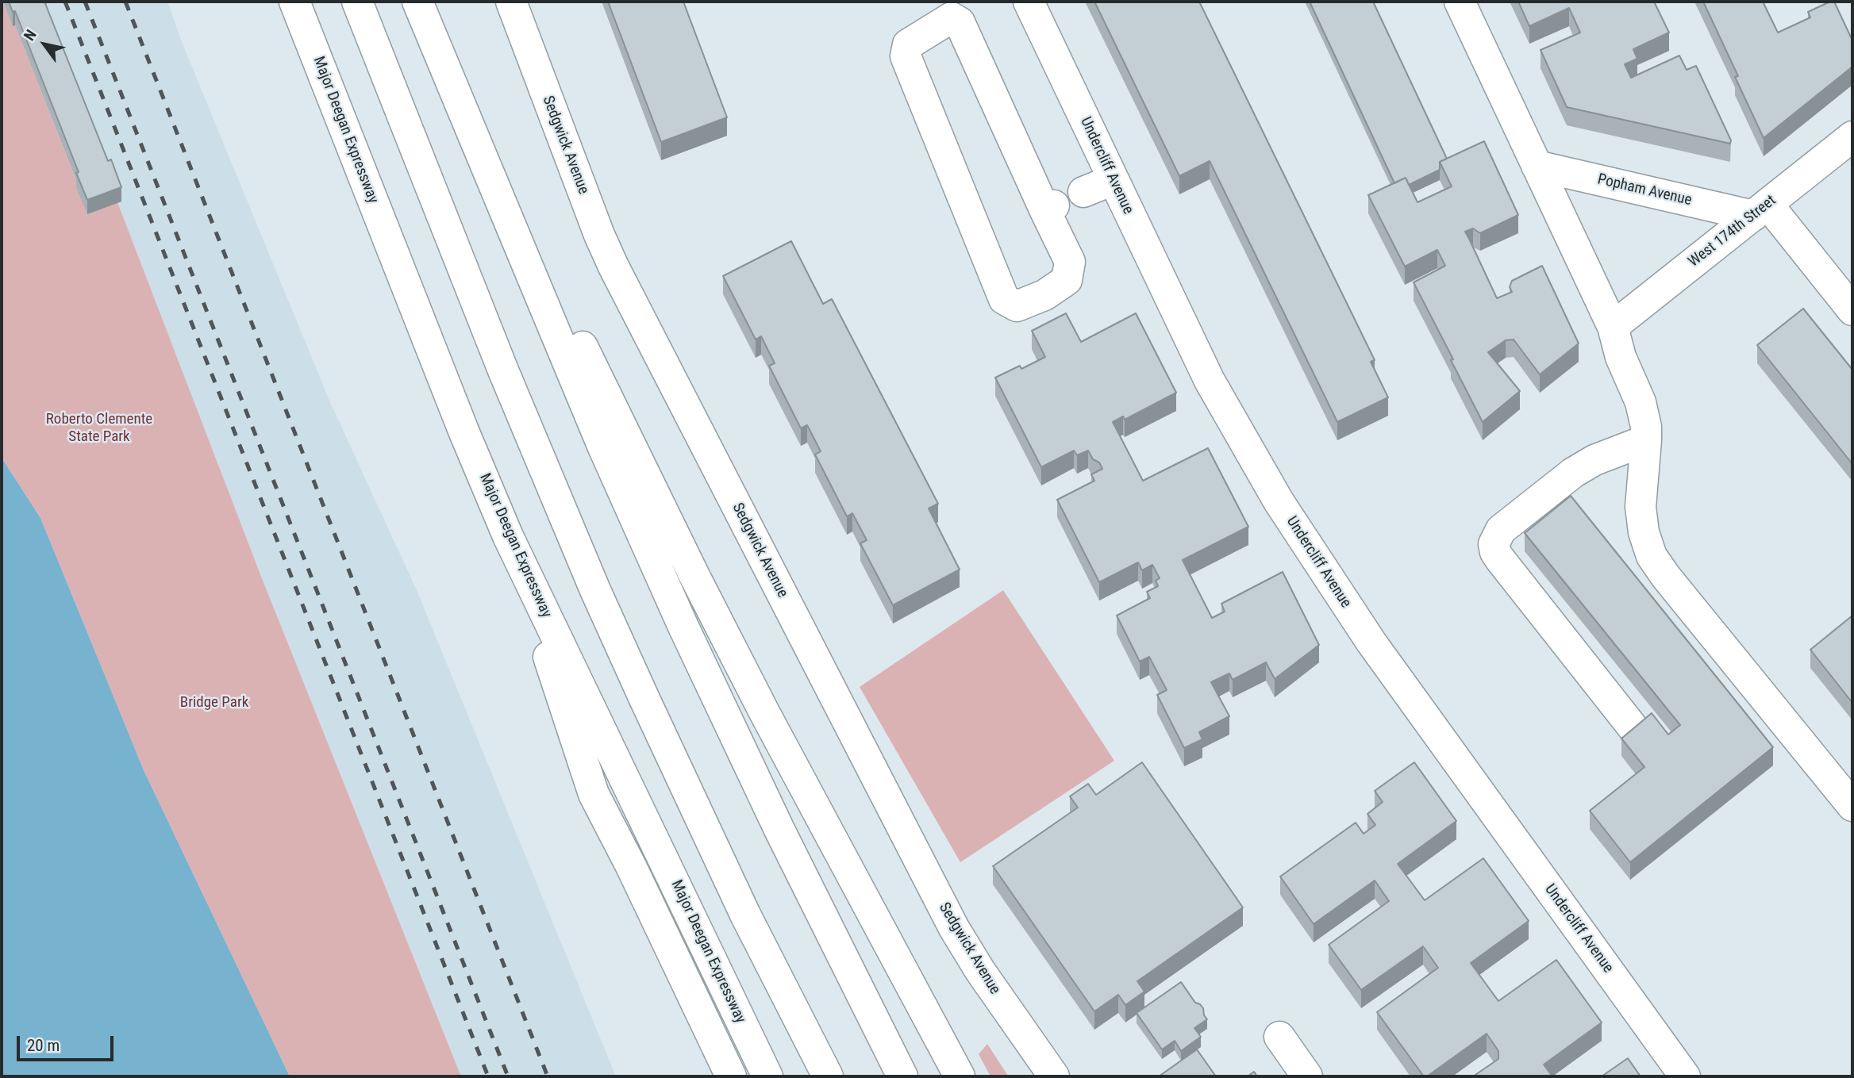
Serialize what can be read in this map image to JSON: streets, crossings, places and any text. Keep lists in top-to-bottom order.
{
  "streets": {
    "main road": [
      "Major Deegan Expressway",
      "Sedgwick Avenue",
      "Undercliff Avenue",
      "Popham Avenue",
      "West 174th Street"
    ]
  },
  "crossings": [
    ["Popham Avenue", "West 174th Street"]
  ],
  "parks": ["Roberto Clemente State Park", "Bridge Park"],
  "scale_bar": "20 m",
  "north": "top left"
}
